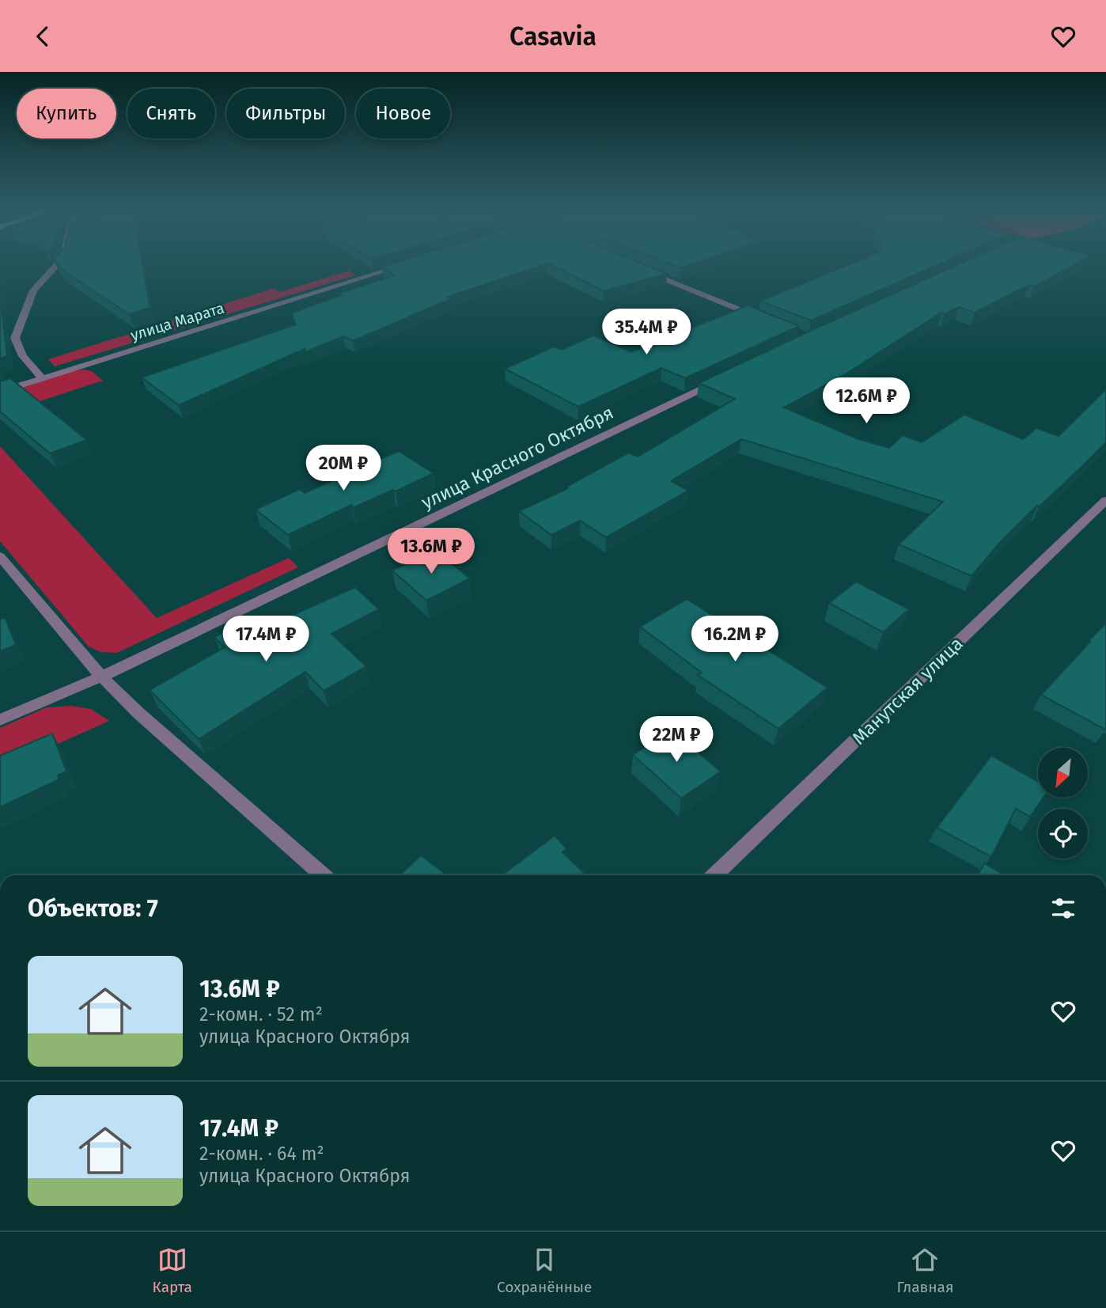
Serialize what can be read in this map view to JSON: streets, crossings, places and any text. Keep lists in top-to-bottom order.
{
  "streets": {
    "street": ["улица Марата", "улица Красного Октября", "Манутская улица"]
  },
  "north": "bottom left",
  "page": {
    "header": "Casavia",
    "chip": [
      "Купить",
      "Снять",
      "Фильтры",
      "Новое"
    ],
    "price": [
      "35.4M ₽",
      "12.6M ₽",
      "20M ₽",
      "13.6M ₽",
      "17.4M ₽",
      "16.2M ₽",
      "22M ₽"
    ],
    "heading": "Объектов: 7",
    "list": [
      {
        "name": "13.6M ₽",
        "note": "2-комн. · 52 m² · улица Красного Октября"
      },
      {
        "name": "17.4M ₽",
        "note": "2-комн. · 64 m² · улица Красного Октября"
      }
    ],
    "tabs": ["Карта", "Сохранённые", "Главная"]
  }
}
